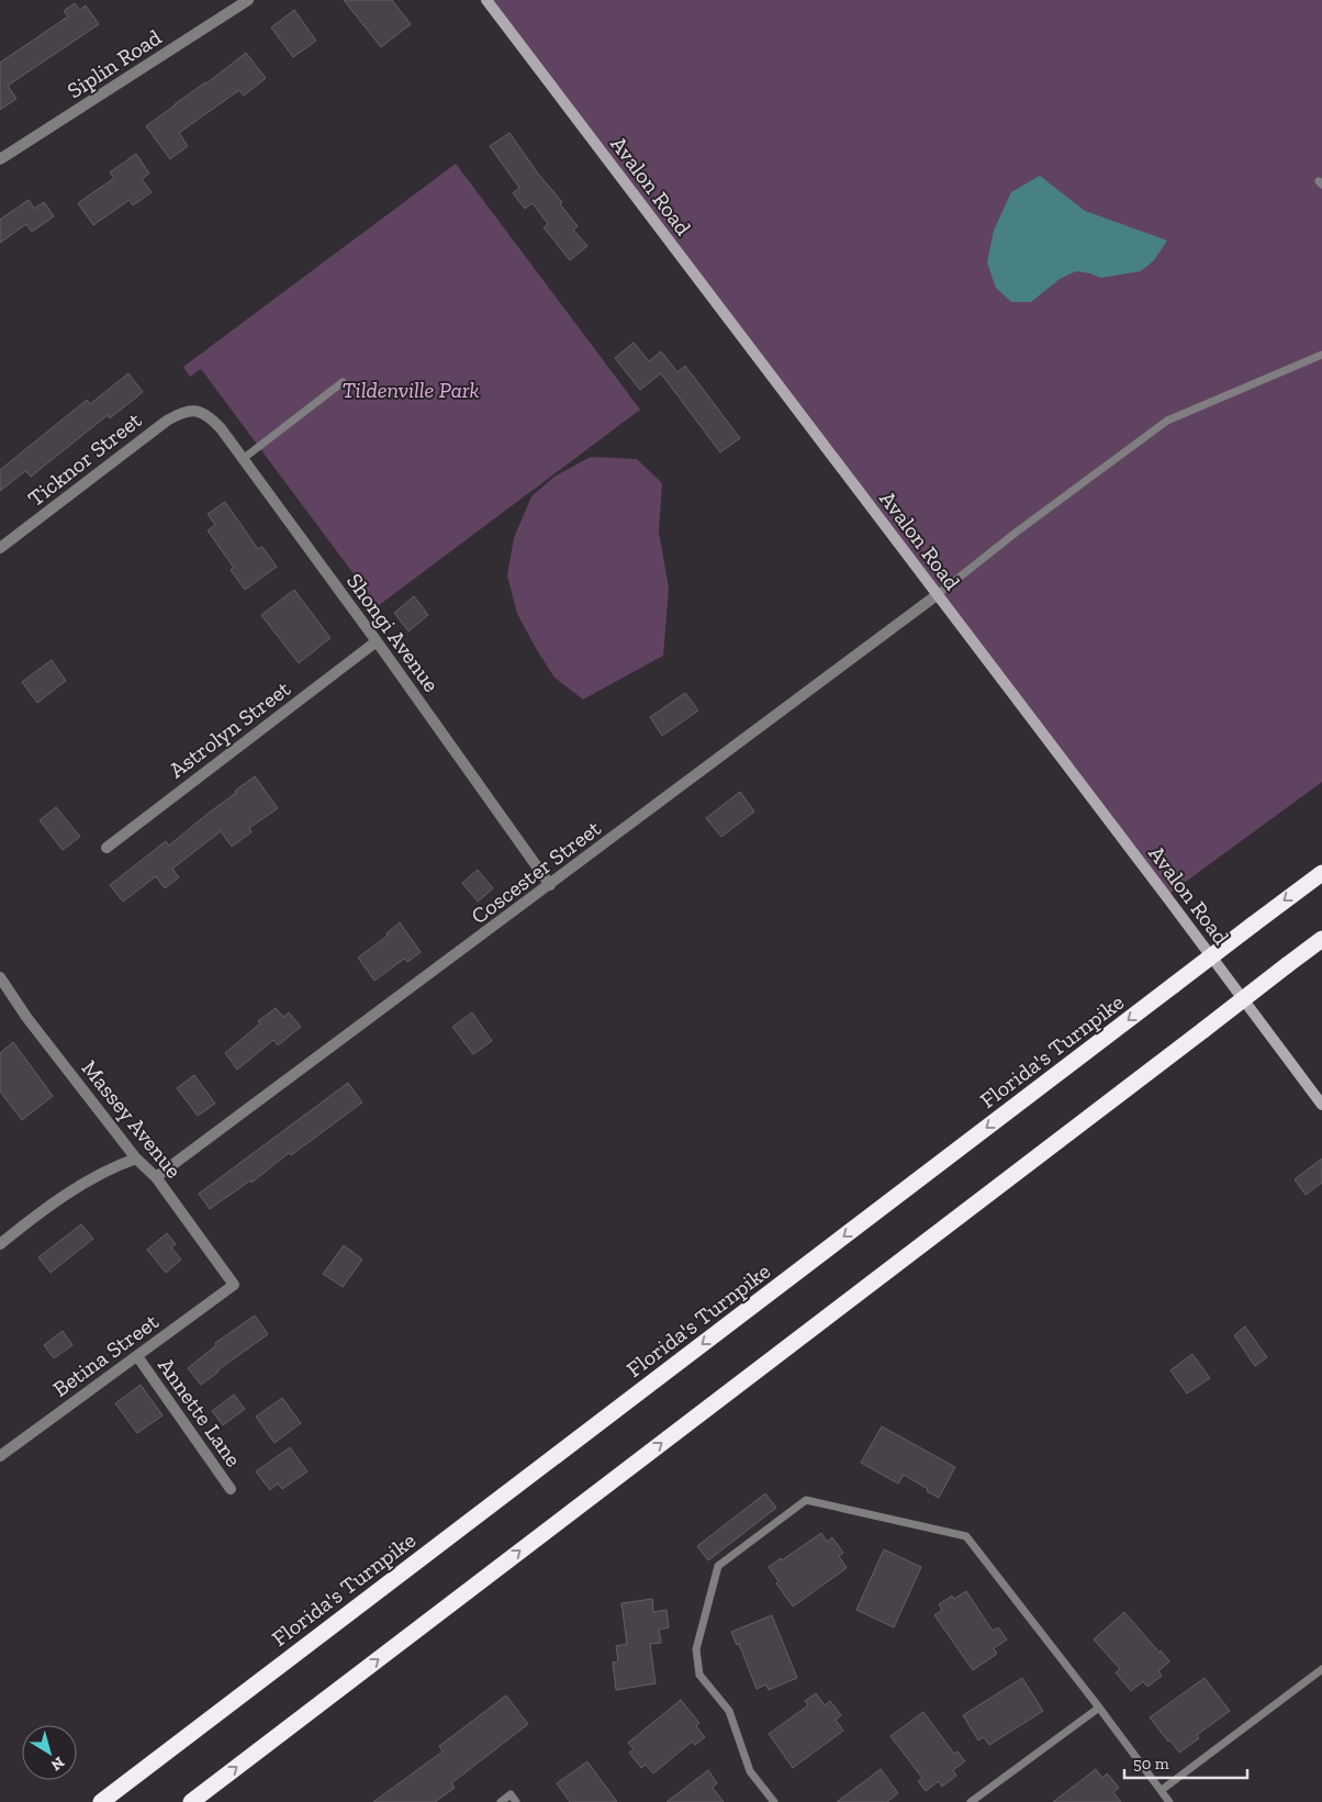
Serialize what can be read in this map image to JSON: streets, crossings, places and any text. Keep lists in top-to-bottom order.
{
  "streets": {
    "highway": ["Florida's Turnpike"],
    "main road": ["Avalon Road"],
    "street": [
      "Siplin Road",
      "Ticknor Street",
      "Shongi Avenue",
      "Astrolyn Street",
      "Coscester Street",
      "Massey Avenue",
      "Betina Street",
      "Annette Lane"
    ]
  },
  "crossings": [
    ["Avalon Road", "Coscester Street"],
    ["Ticknor Street", "Shongi Avenue"],
    ["Shongi Avenue", "Astrolyn Street"],
    ["Shongi Avenue", "Coscester Street"],
    ["Coscester Street", "Massey Avenue"],
    ["Massey Avenue", "Betina Street"],
    ["Betina Street", "Annette Lane"]
  ],
  "parks": ["Tildenville Park"],
  "scale_bar": "50 m",
  "north": "bottom right"
}
